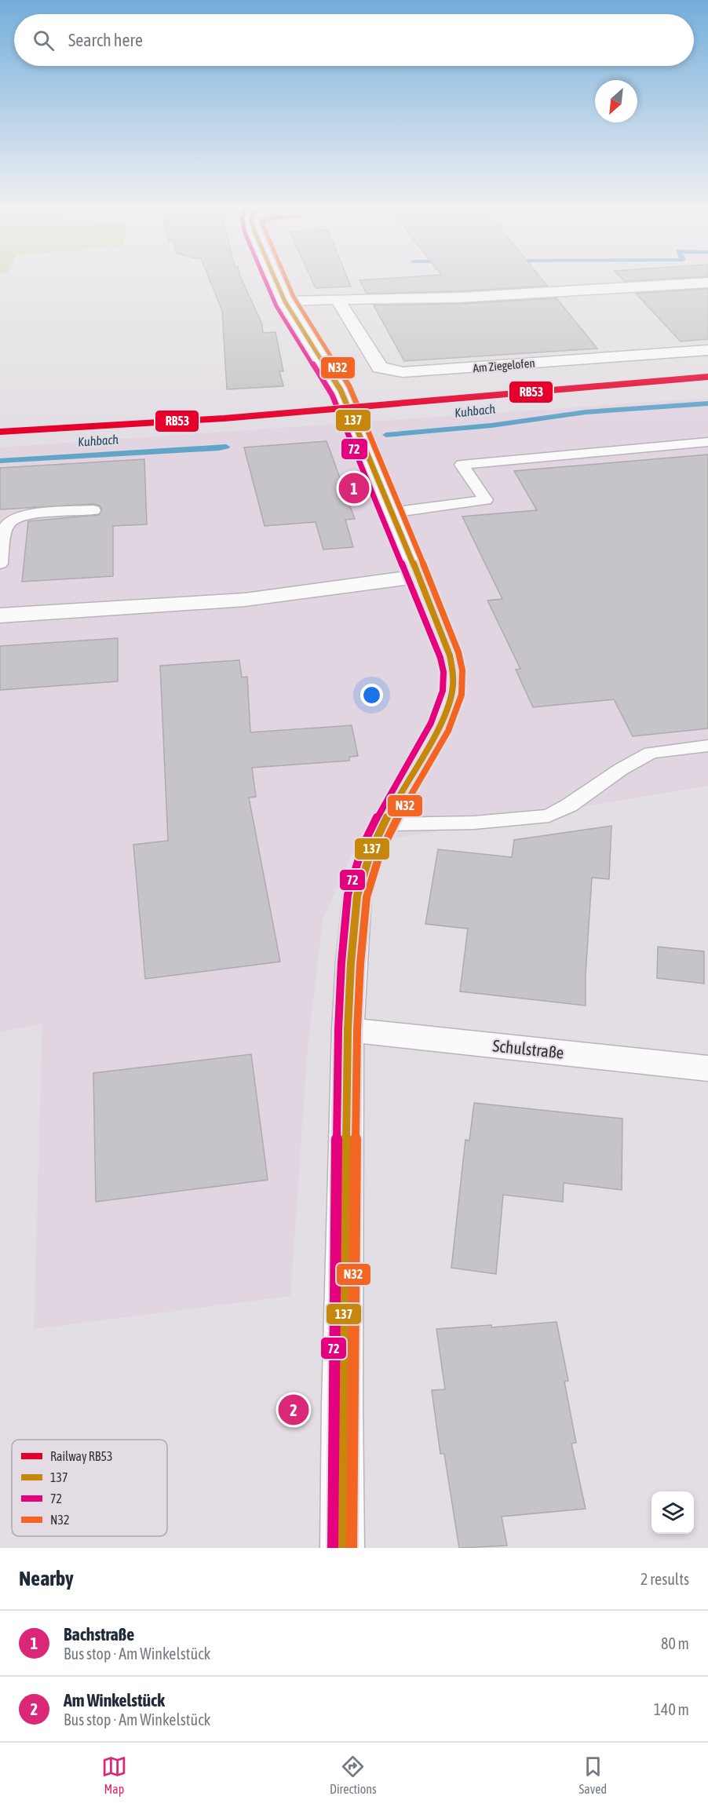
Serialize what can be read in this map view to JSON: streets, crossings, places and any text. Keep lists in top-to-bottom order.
{
  "streets": {
    "street": ["Am Ziegelofen", "Schulstraße"]
  },
  "water": ["Kuhbach"],
  "lines": [
    "transit line 137",
    "transit line 72",
    "transit line N32",
    "rail line RB53"
  ],
  "legend": [
    "Railway RB53",
    "137",
    "72",
    "N32"
  ],
  "north": "bottom left",
  "page": {
    "search": "Search here",
    "pins": ["1", "2"],
    "heading": ["Nearby", "2 results"],
    "list": [
      {
        "mark": "1",
        "name": "Bachstraße",
        "note": "Bus stop · Am Winkelstück",
        "value": "80 m"
      },
      {
        "mark": "2",
        "name": "Am Winkelstück",
        "note": "Bus stop · Am Winkelstück",
        "value": "140 m"
      }
    ],
    "nav": ["Map", "Directions", "Saved"]
  }
}
